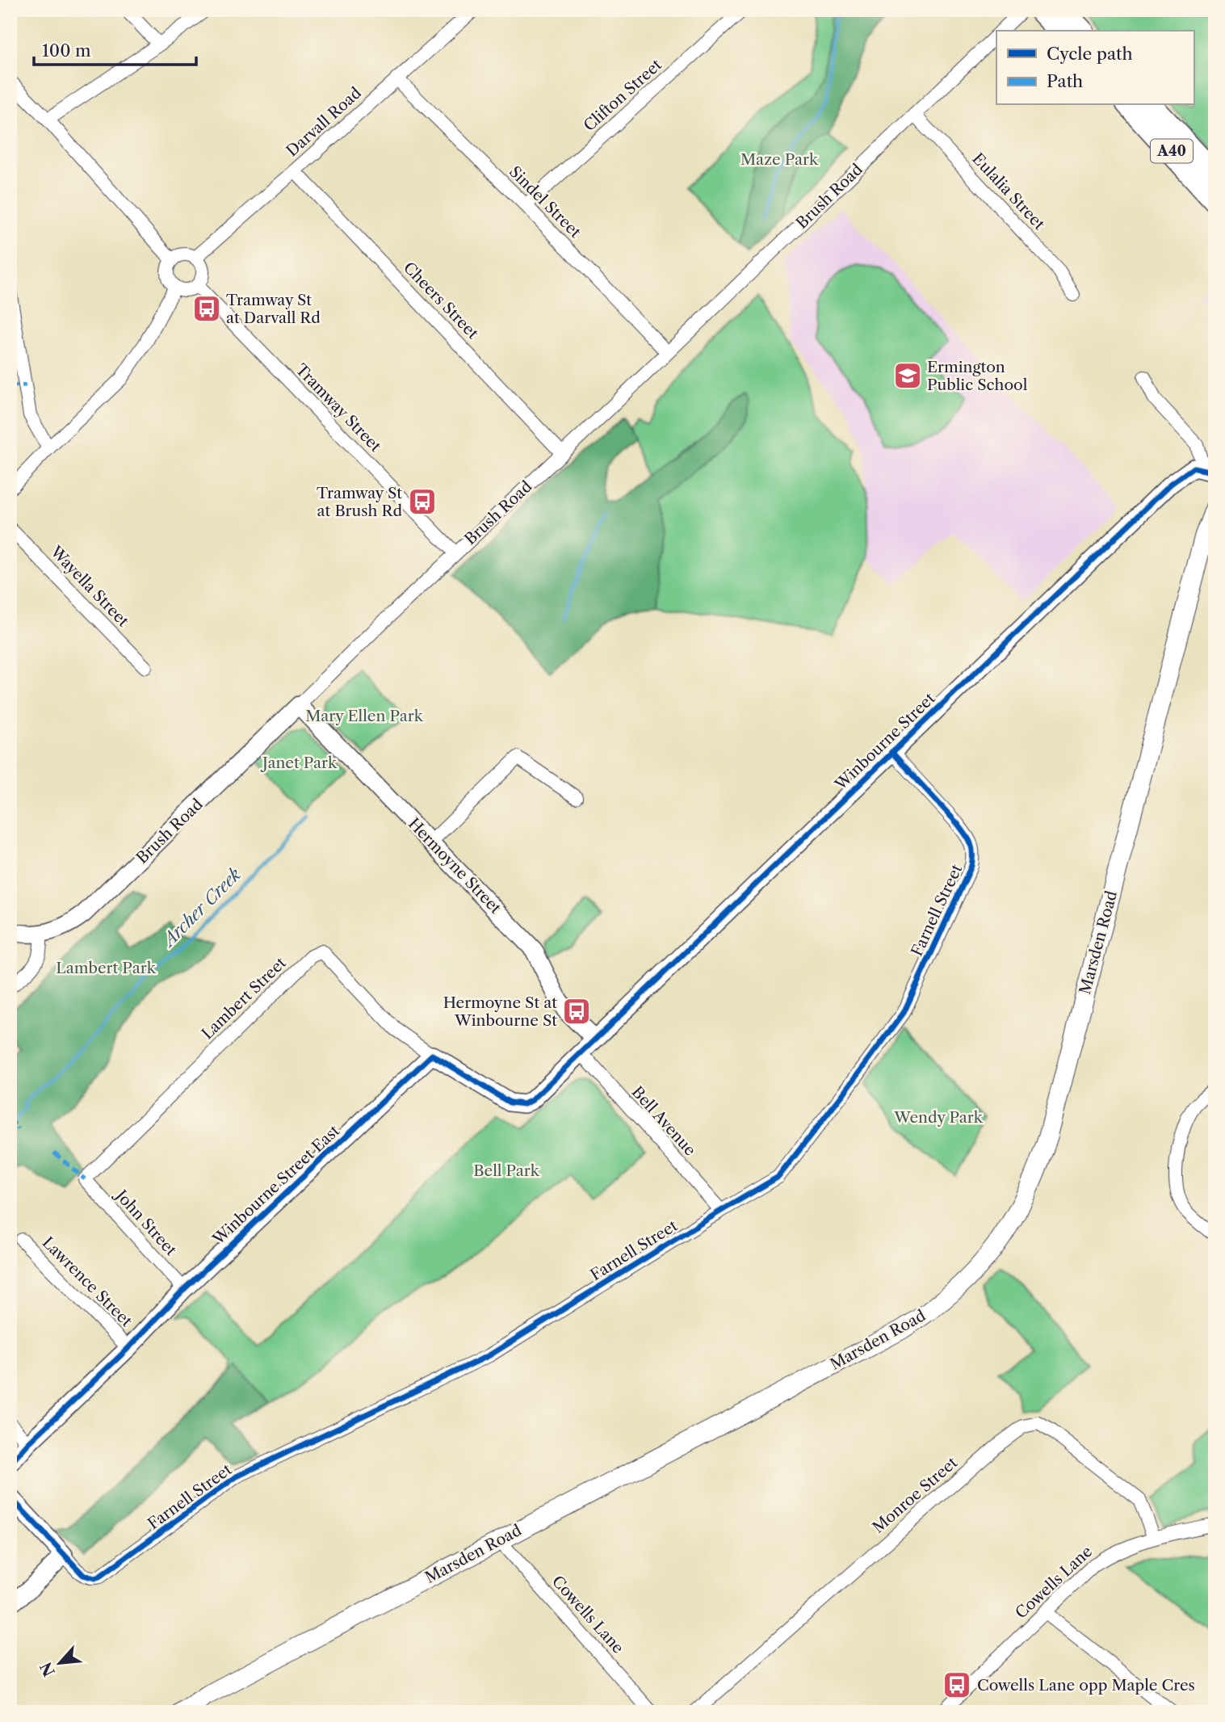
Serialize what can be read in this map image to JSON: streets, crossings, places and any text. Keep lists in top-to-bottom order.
{
  "streets": {
    "highway": ["A40"],
    "main road": ["Marsden Road"],
    "street": [
      "Clifton Street",
      "Darvall Road",
      "Eulalia Street",
      "Brush Road",
      "Sindel Street",
      "Cheers Street",
      "Tramway Street",
      "Wayella Street",
      "Winbourne Street",
      "Hermoyne Street",
      "Farnell Street",
      "Lambert Street",
      "Bell Avenue",
      "Winbourne Street East",
      "John Street",
      "Lawrence Street",
      "Monroe Street",
      "Cowells Lane"
    ]
  },
  "crossings": [
    ["Clifton Street", "Sindel Street"],
    ["Darvall Road", "Sindel Street"],
    ["Darvall Road", "Cheers Street"],
    ["Darvall Road", "Tramway Street"],
    ["Eulalia Street", "Brush Road"],
    ["Brush Road", "Sindel Street"],
    ["Brush Road", "Cheers Street"],
    ["Brush Road", "Tramway Street"],
    ["Brush Road", "Hermoyne Street"],
    ["Winbourne Street", "Hermoyne Street"],
    ["Winbourne Street", "Farnell Street"],
    ["Winbourne Street", "Bell Avenue"],
    ["Farnell Street", "Bell Avenue"],
    ["Marsden Road", "Cowells Lane"],
    ["Lambert Street", "Winbourne Street East"],
    ["Lambert Street", "John Street"],
    ["Winbourne Street East", "John Street"],
    ["Winbourne Street East", "Lawrence Street"],
    ["Monroe Street", "Cowells Lane"]
  ],
  "water": ["Archer Creek"],
  "parks": [
    "Maze Park",
    "Mary Ellen Park",
    "Janet Park",
    "Lambert Park",
    "Wendy Park",
    "Bell Park"
  ],
  "places": {
    "bus stop": [
      "Tramway St at Darvall Rd",
      "Tramway St at Brush Rd",
      "Hermoyne St at Winbourne St",
      "Cowells Lane opp Maple Cres"
    ],
    "school or university": ["Ermington Public School"]
  },
  "legend": ["Cycle path", "Path"],
  "scale_bar": "100 m",
  "north": "bottom left"
}
